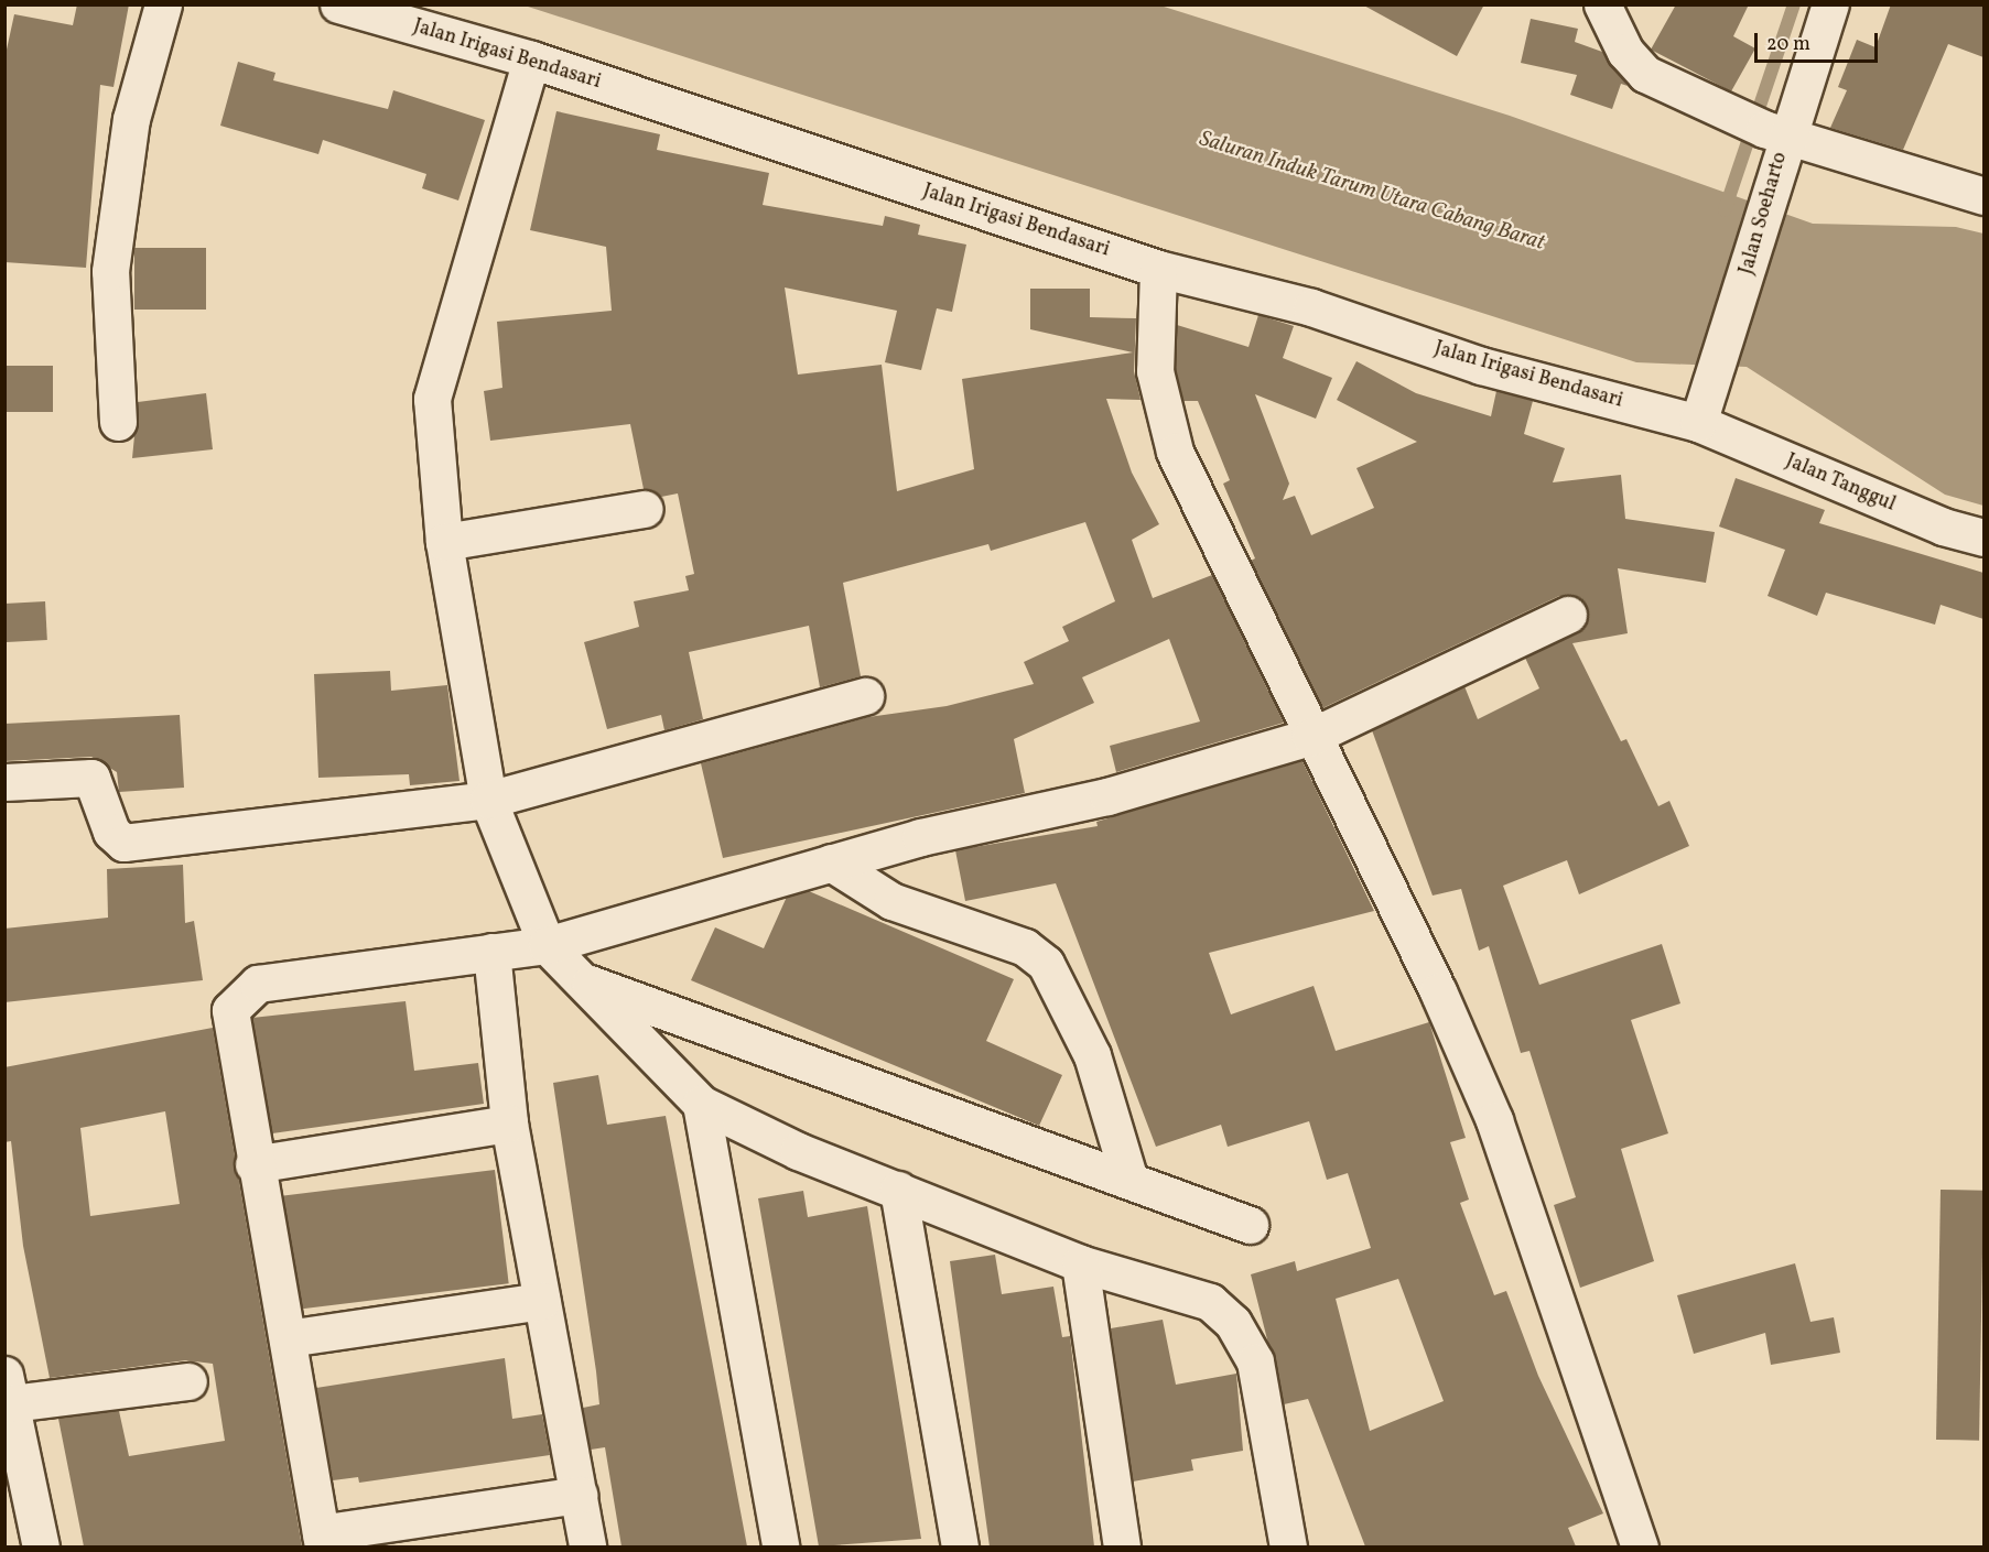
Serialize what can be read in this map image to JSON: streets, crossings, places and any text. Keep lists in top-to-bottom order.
{
  "streets": {
    "street": ["Jalan Irigasi Bendasari", "Jalan Soeharto", "Jalan Tanggul"]
  },
  "crossings": [
    ["Jalan Irigasi Bendasari", "Jalan Soeharto"],
    ["Jalan Irigasi Bendasari", "Jalan Tanggul"],
    ["Jalan Soeharto", "Jalan Tanggul"]
  ],
  "water": ["Saluran Induk Tarum Utara Cabang Barat"],
  "scale_bar": "20 m"
}
